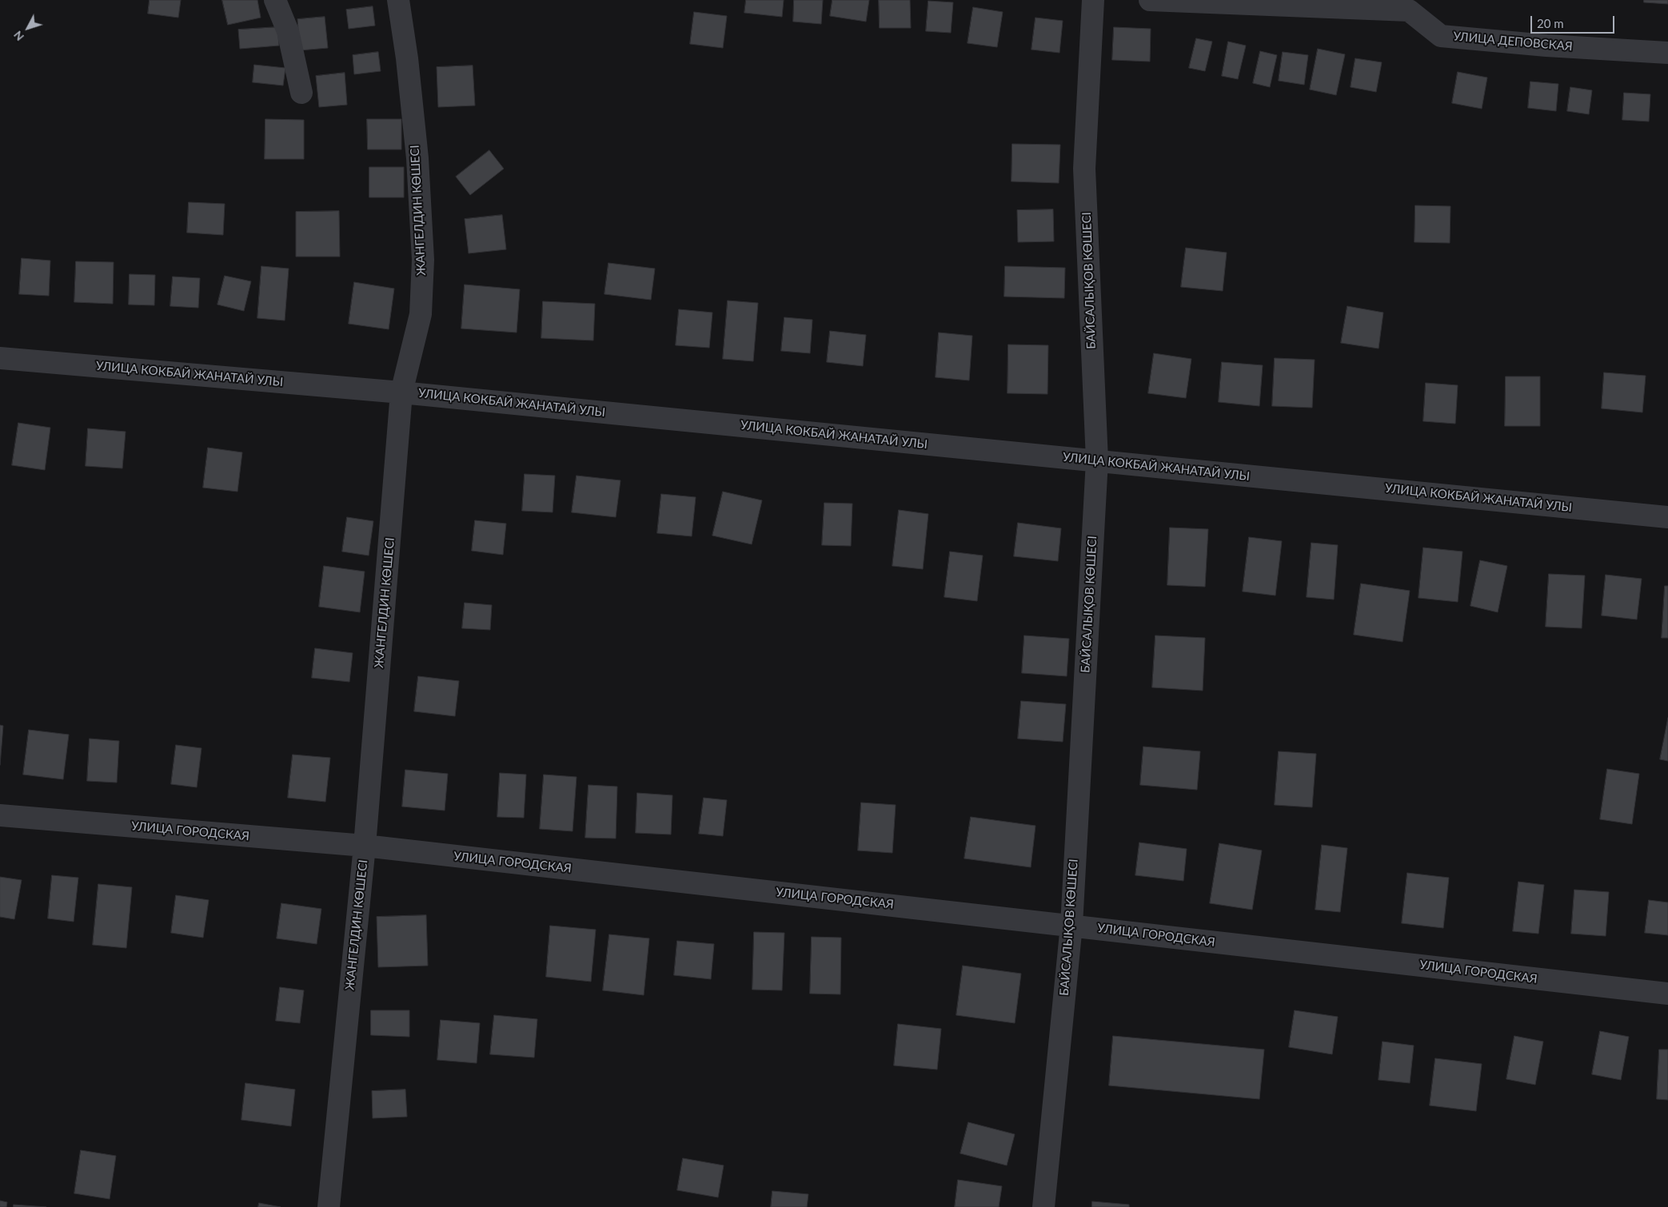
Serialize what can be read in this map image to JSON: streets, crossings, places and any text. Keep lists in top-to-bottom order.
{
  "streets": {
    "street": [
      "УЛИЦА ДЕПОВСКАЯ",
      "ЖАНГЕЛДИН КӨШЕСІ",
      "БАЙСАЛЫҚОВ КӨШЕСІ",
      "УЛИЦА КОКБАЙ ЖАНАТАЙ УЛЫ",
      "УЛИЦА ГОРОДСКАЯ"
    ]
  },
  "crossings": [
    ["ЖАНГЕЛДИН КӨШЕСІ", "УЛИЦА КОКБАЙ ЖАНАТАЙ УЛЫ"],
    ["ЖАНГЕЛДИН КӨШЕСІ", "УЛИЦА ГОРОДСКАЯ"],
    ["БАЙСАЛЫҚОВ КӨШЕСІ", "УЛИЦА КОКБАЙ ЖАНАТАЙ УЛЫ"],
    ["БАЙСАЛЫҚОВ КӨШЕСІ", "УЛИЦА ГОРОДСКАЯ"]
  ],
  "scale_bar": "20 m",
  "north": "bottom left"
}
